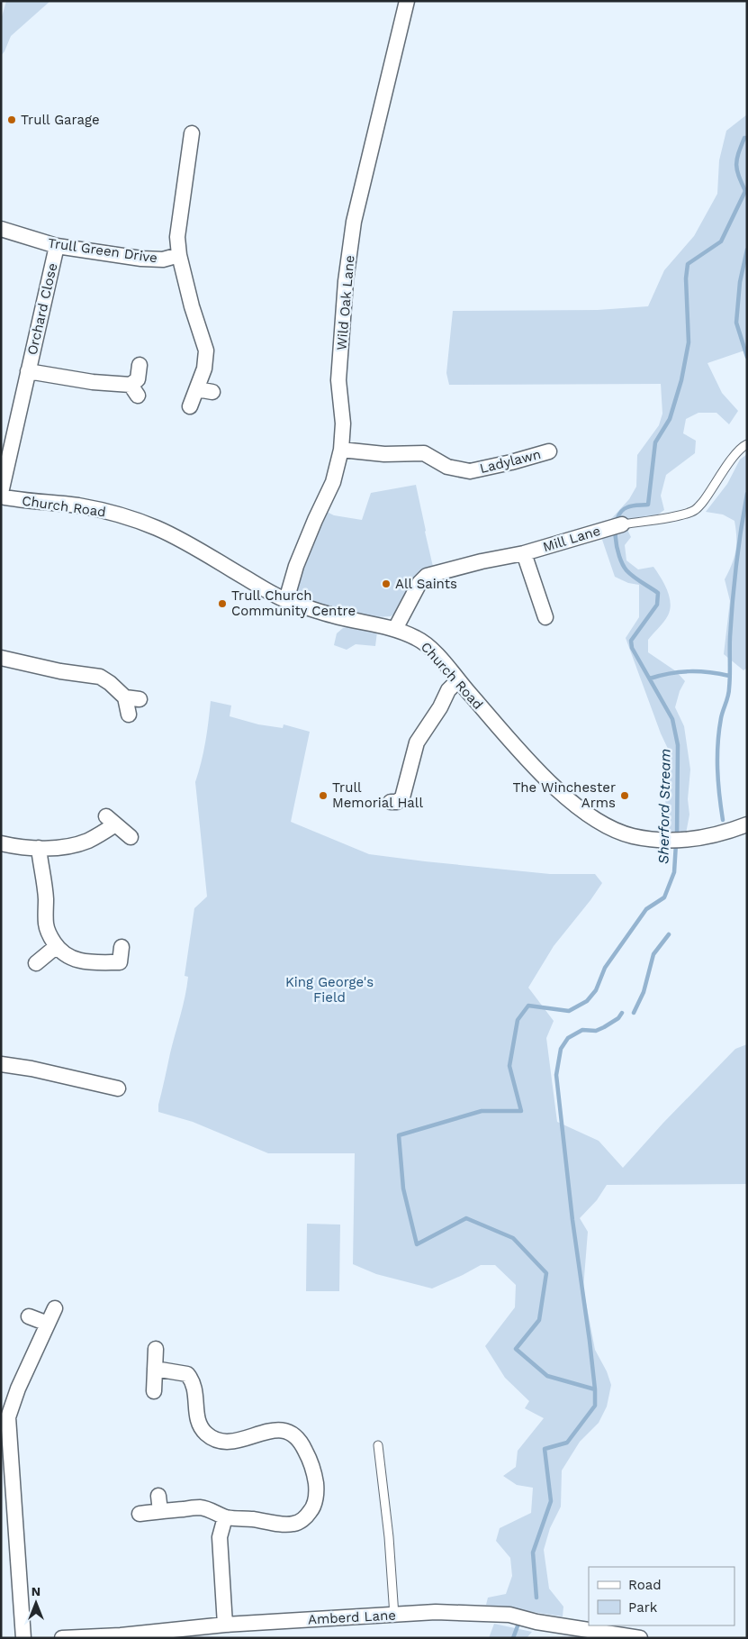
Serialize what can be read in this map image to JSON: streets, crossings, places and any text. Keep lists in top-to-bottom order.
{
  "streets": {
    "street": [
      "Trull Green Drive",
      "Wild Oak Lane",
      "Orchard Close",
      "Ladylawn",
      "Church Road",
      "Mill Lane",
      "Amberd Lane"
    ]
  },
  "crossings": [
    ["Trull Green Drive", "Orchard Close"],
    ["Wild Oak Lane", "Ladylawn"],
    ["Wild Oak Lane", "Church Road"],
    ["Church Road", "Mill Lane"]
  ],
  "water": ["Sherford Stream"],
  "parks": ["King George's Field"],
  "places": [
    "Trull Garage",
    "All Saints",
    "Trull Church Community Centre",
    "Trull Memorial Hall",
    "The Winchester Arms"
  ],
  "legend": ["Road", "Park"],
  "north": "top"
}
